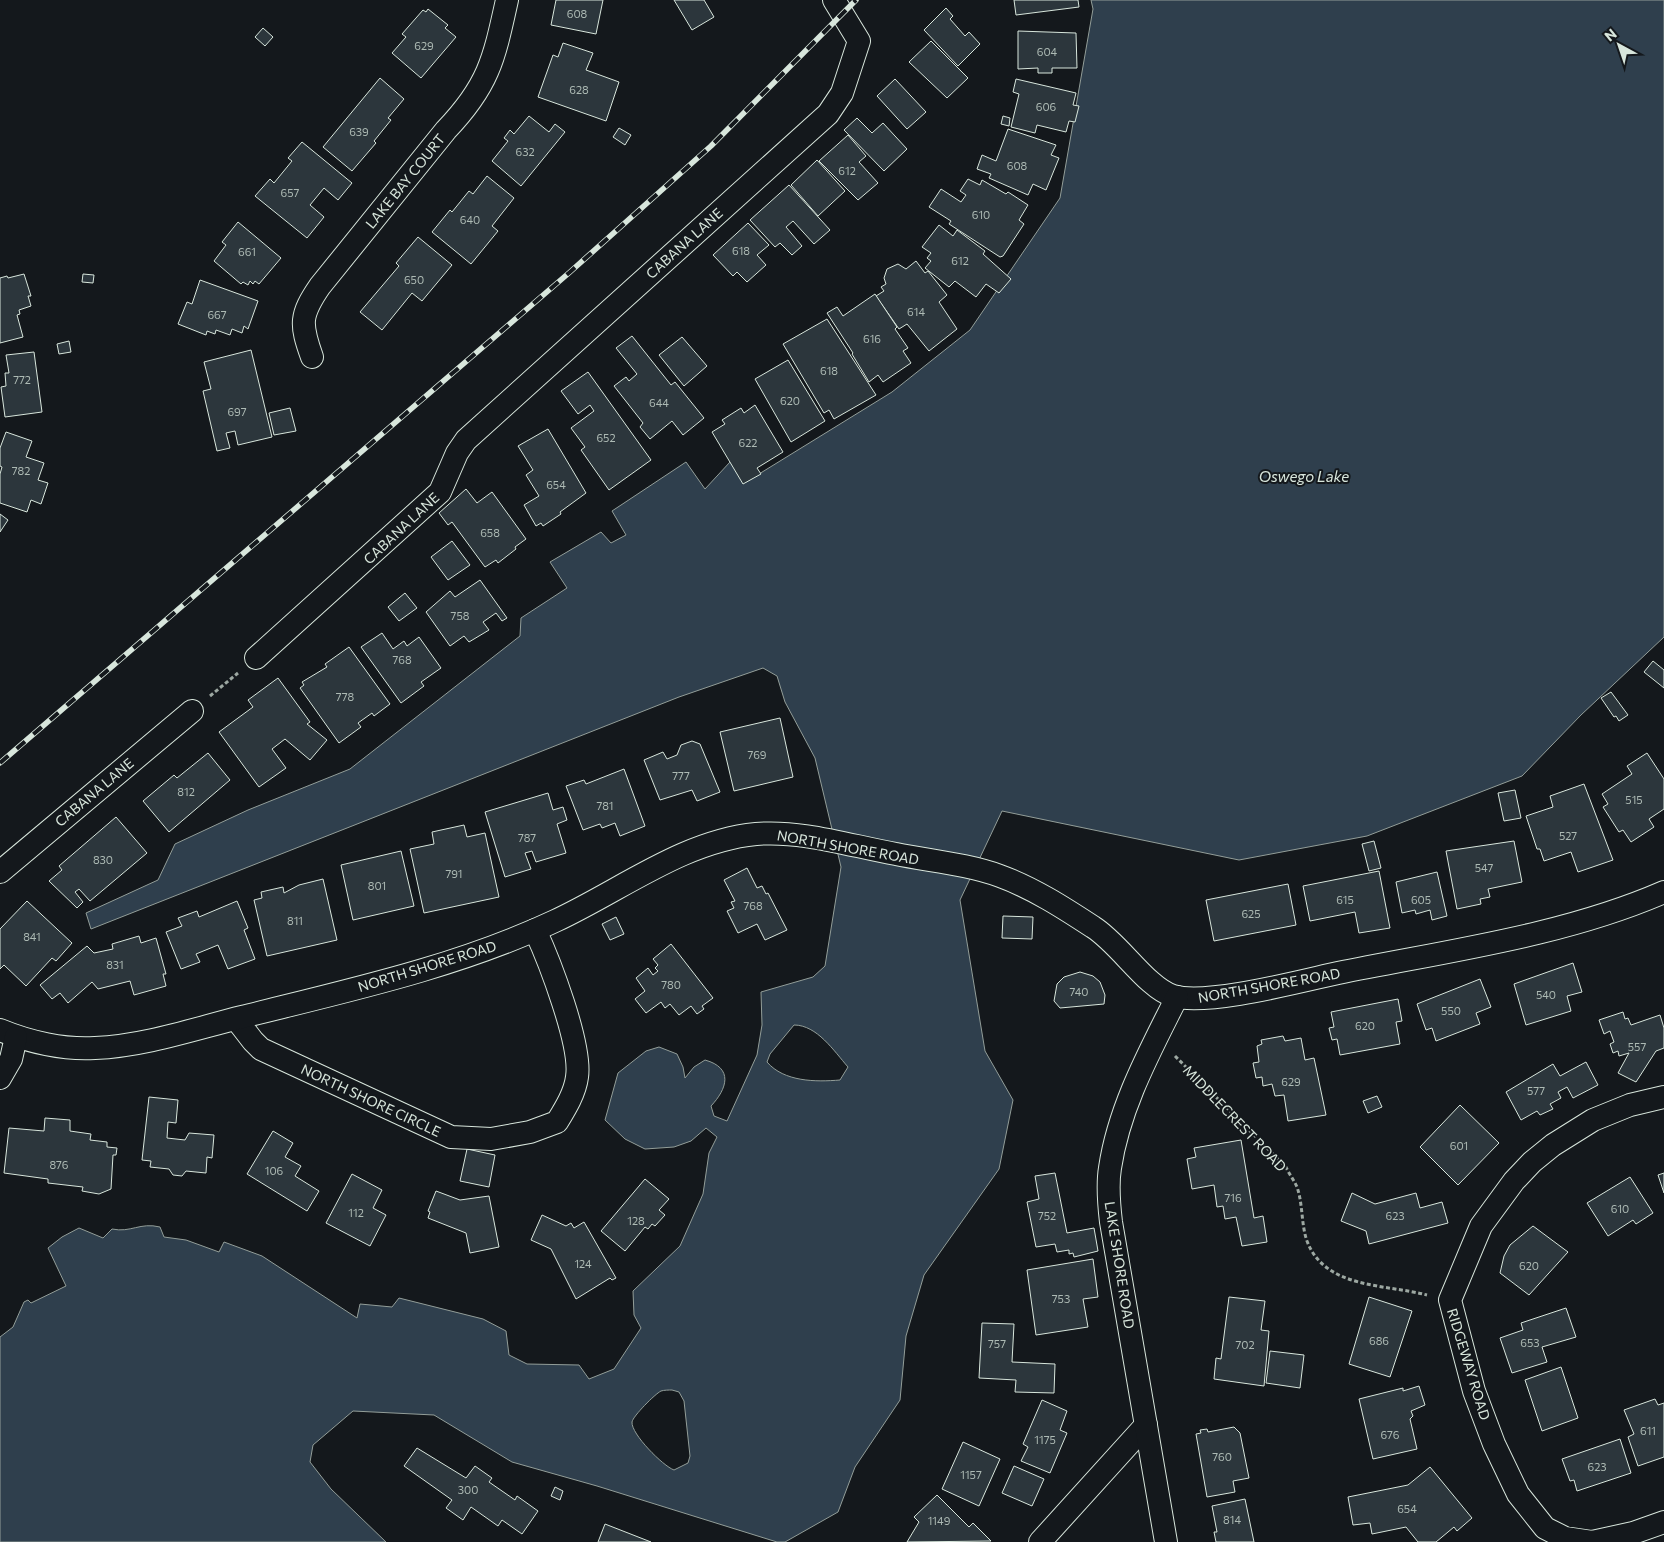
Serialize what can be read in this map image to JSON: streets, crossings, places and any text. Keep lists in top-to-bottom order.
{
  "streets": {
    "street": [
      "LAKE BAY COURT",
      "CABANA LANE",
      "NORTH SHORE ROAD",
      "NORTH SHORE CIRCLE",
      "LAKE SHORE ROAD",
      "RIDGEWAY ROAD"
    ],
    "path": ["MIDDLECREST ROAD"]
  },
  "crossings": [
    ["NORTH SHORE ROAD", "NORTH SHORE CIRCLE"],
    ["NORTH SHORE ROAD", "LAKE SHORE ROAD"],
    ["MIDDLECREST ROAD", "LAKE SHORE ROAD"],
    ["MIDDLECREST ROAD", "RIDGEWAY ROAD"]
  ],
  "water": ["Oswego Lake"],
  "house_numbers": [
    "608",
    "629",
    "604",
    "628",
    "606",
    "639",
    "632",
    "608",
    "612",
    "657",
    "610",
    "640",
    "618",
    "661",
    "612",
    "650",
    "614",
    "667",
    "616",
    "618",
    "772",
    "620",
    "644",
    "697",
    "652",
    "622",
    "782",
    "654",
    "658",
    "758",
    "768",
    "778",
    "769",
    "777",
    "812",
    "515",
    "781",
    "527",
    "787",
    "830",
    "547",
    "791",
    "801",
    "615",
    "605",
    "768",
    "625",
    "811",
    "841",
    "831",
    "780",
    "740",
    "540",
    "550",
    "620",
    "557",
    "629",
    "577",
    "601",
    "876",
    "106",
    "716",
    "610",
    "112",
    "752",
    "623",
    "128",
    "124",
    "620",
    "753",
    "686",
    "653",
    "757",
    "702",
    "611",
    "676",
    "1175",
    "760",
    "623",
    "1157",
    "300",
    "654",
    "814",
    "1149"
  ],
  "north": "top left"
}
